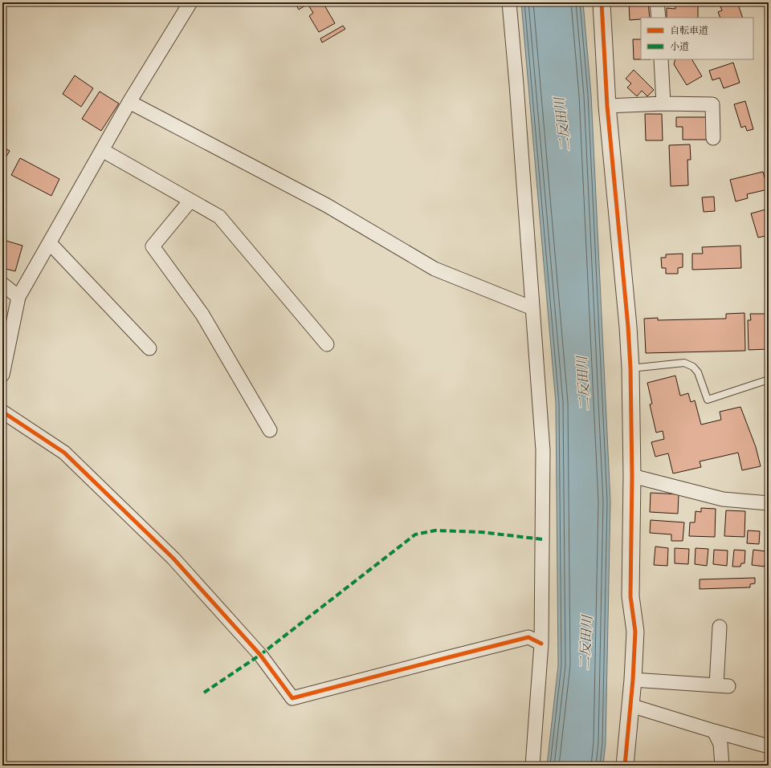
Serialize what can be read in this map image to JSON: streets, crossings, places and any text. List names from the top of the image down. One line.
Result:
{"water":["二反田川"],"legend":["自転車道","小道"]}
